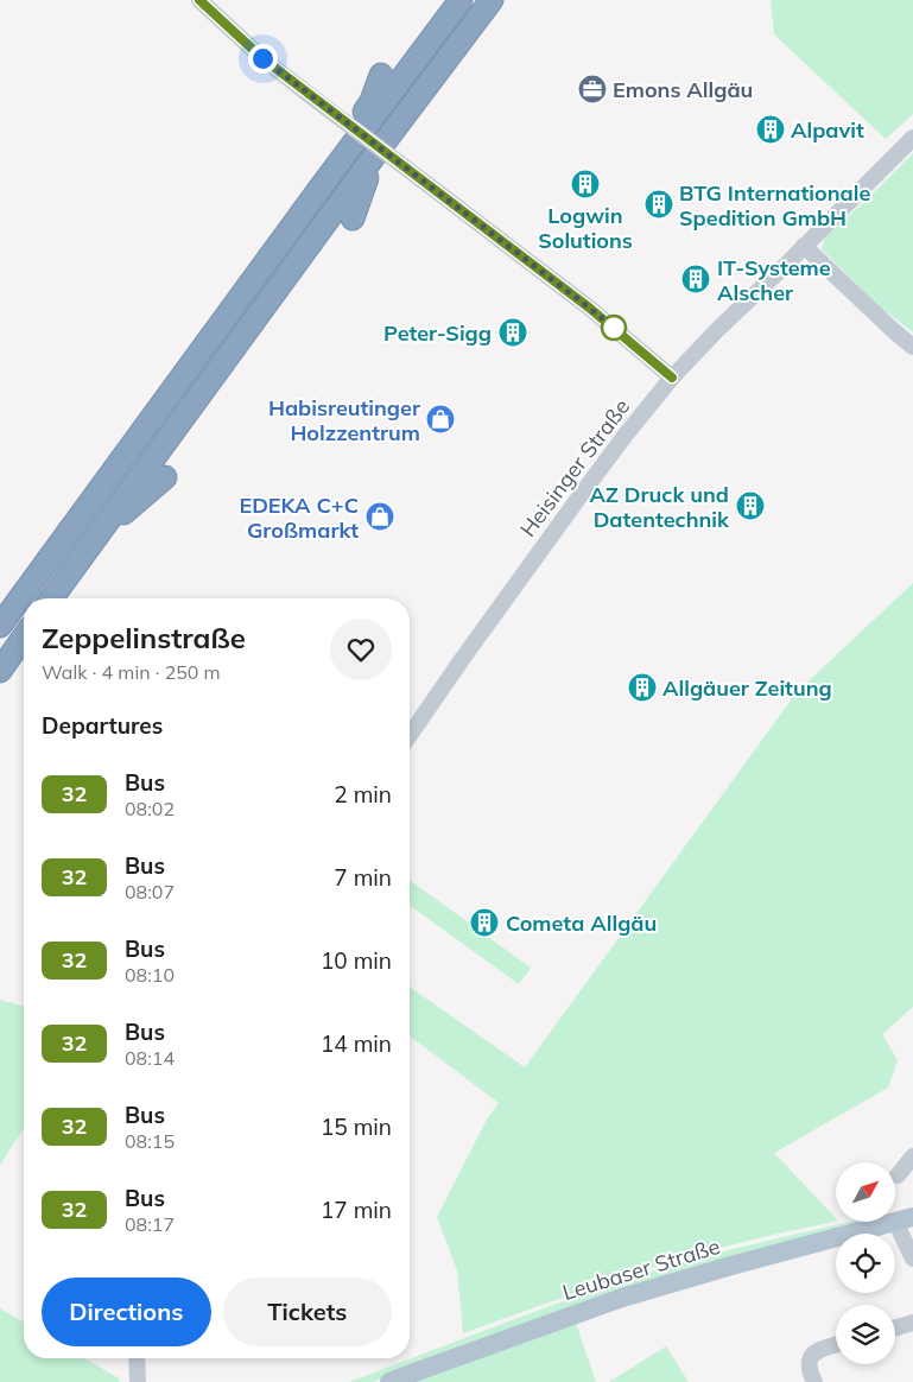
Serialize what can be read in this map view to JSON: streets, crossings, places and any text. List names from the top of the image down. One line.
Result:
{"streets":{"main road":["Leubaser Straße"],"street":["Heisinger Straße"]},"places":{"office":["Emons Allgäu"],"building":["Alpavit","Logwin Solutions","BTG Internationale Spedition GmbH","IT-Systeme Alscher","Peter-Sigg","AZ Druck und Datentechnik","Allgäuer Zeitung","Cometa Allgäu"],"shop":["Habisreutinger Holzzentrum","EDEKA C+C Großmarkt"]},"lines":["bus line 32"],"north":"top right","page":{"heading":[["Zeppelinstraße","Walk · 4 min · 250 m"],"Departures"],"list":[{"mark":"32","name":"Bus","note":"08:02","value":"2 min"},{"mark":"32","name":"Bus","note":"08:07","value":"7 min"},{"mark":"32","name":"Bus","note":"08:10","value":"10 min"},{"mark":"32","name":"Bus","note":"08:14","value":"14 min"},{"mark":"32","name":"Bus","note":"08:15","value":"15 min"},{"mark":"32","name":"Bus","note":"08:17","value":"17 min"}],"buttons":["Directions","Tickets"]}}
